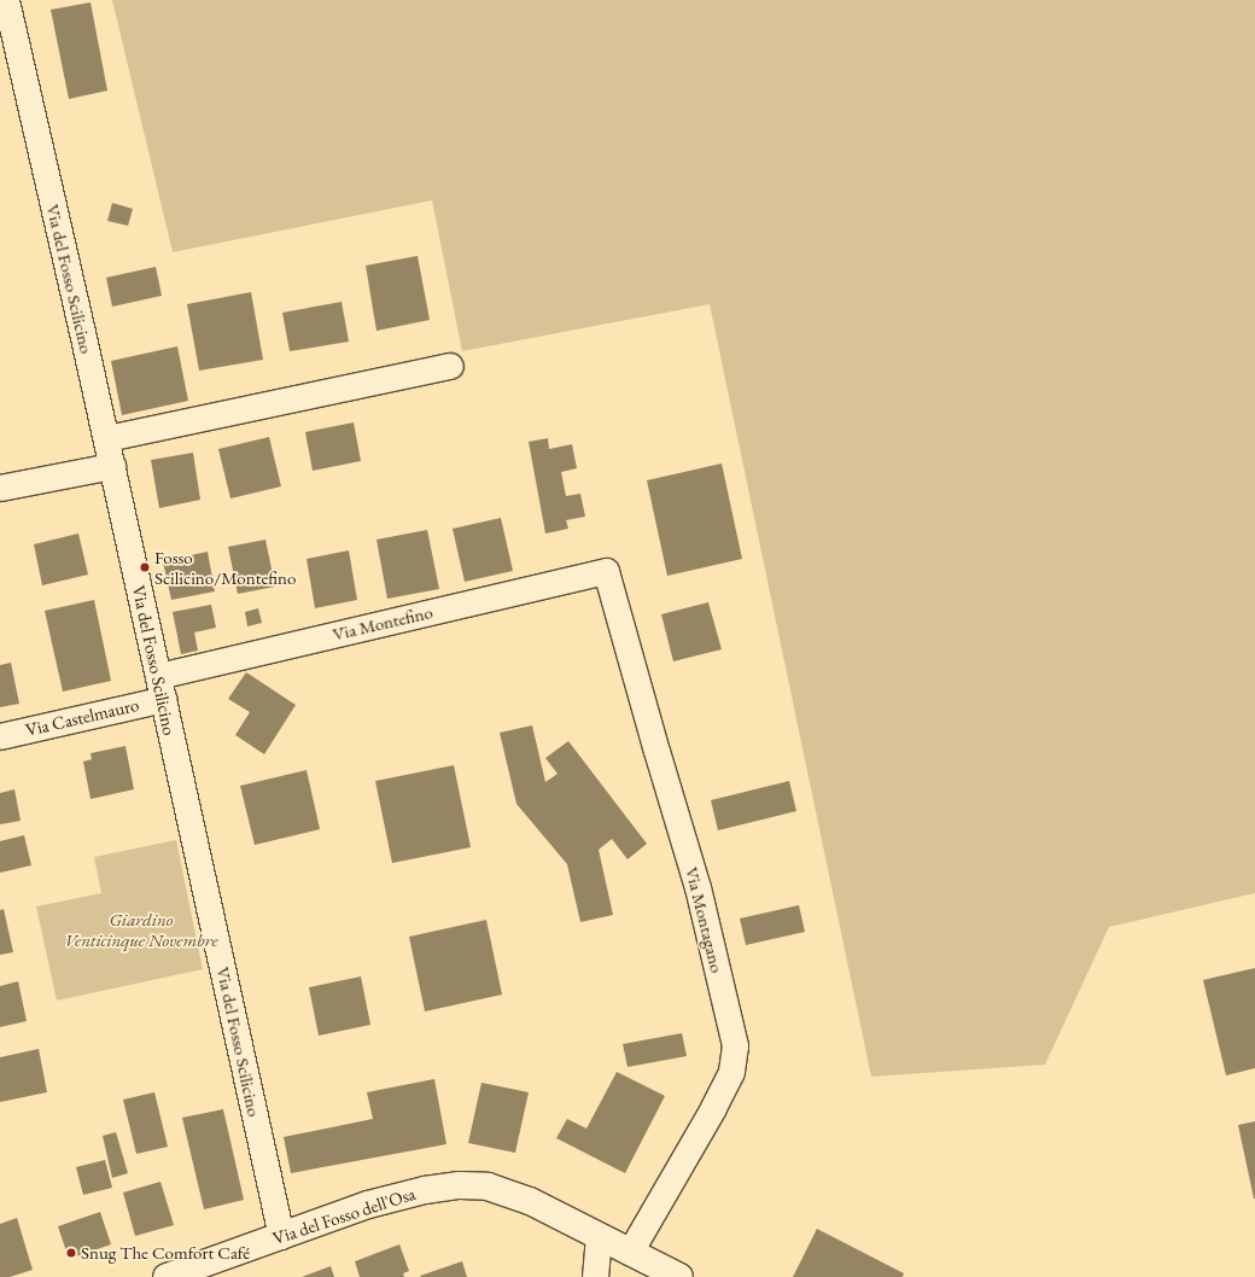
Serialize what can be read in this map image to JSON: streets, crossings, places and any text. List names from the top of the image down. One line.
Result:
{"streets":{"street":["Via del Fosso Scilicino","Via Montefino","Via Castelmauro","Via Montagano","Via del Fosso dell'Osa"]},"crossings":[["Via del Fosso Scilicino","Via Montefino"],["Via del Fosso Scilicino","Via Castelmauro"],["Via del Fosso Scilicino","Via del Fosso dell'Osa"],["Via Montefino","Via Castelmauro"],["Via Montefino","Via Montagano"],["Via Montagano","Via del Fosso dell'Osa"]],"parks":["Giardino Venticinque Novembre"],"places":["Fosso Scilicino/Montefino","Snug The Comfort Café"]}
